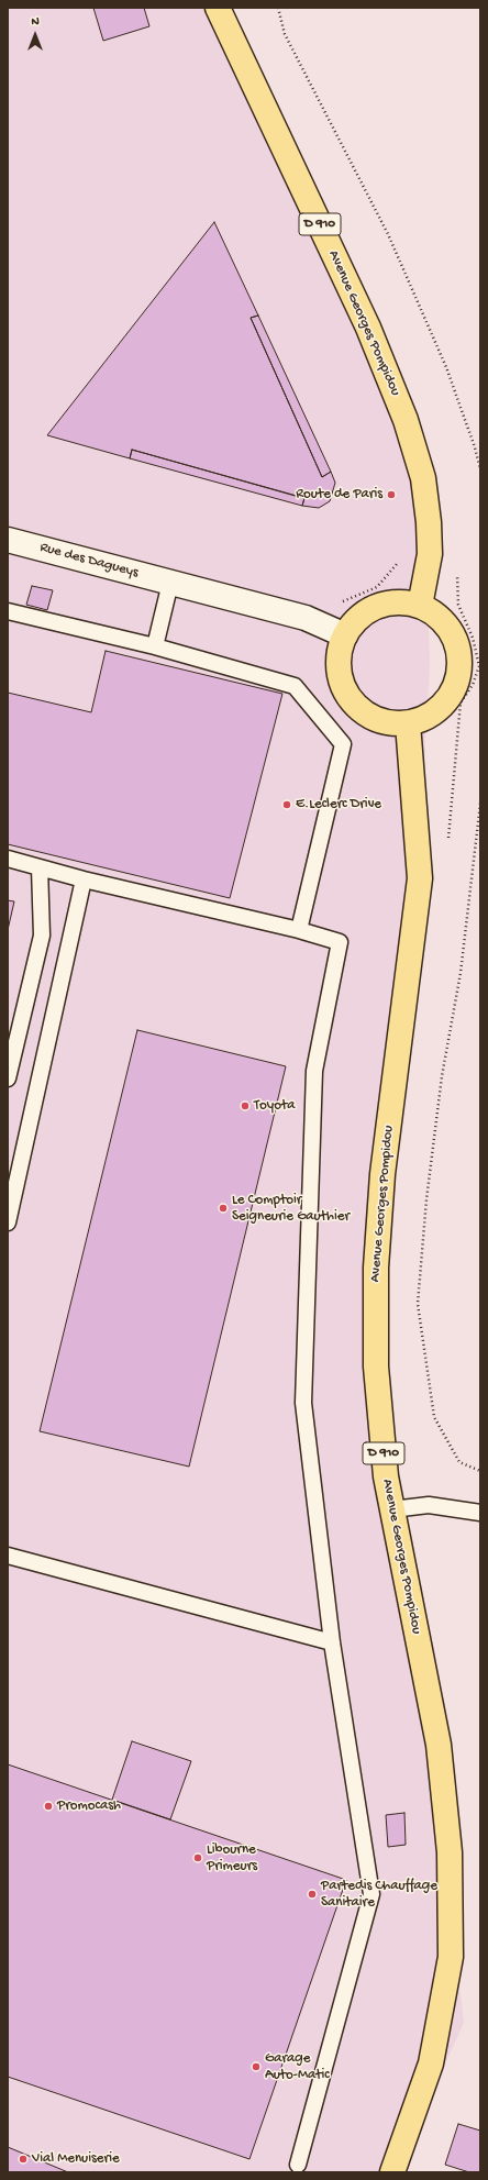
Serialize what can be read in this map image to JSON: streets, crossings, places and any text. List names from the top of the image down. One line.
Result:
{"streets":{"main road":["D 910","Avenue Georges Pompidou"],"street":["Rue des Dagueys"]},"crossings":[["Avenue Georges Pompidou","Rue des Dagueys"]],"places":["Route de Paris","E.Leclerc Drive","Toyota","Le Comptoir Seigneurie Gauthier","Promocash","Libourne Primeurs","Partedis Chauffage Sanitaire","Garage Auto-Matic","Vial Menuiserie"],"north":"top"}
